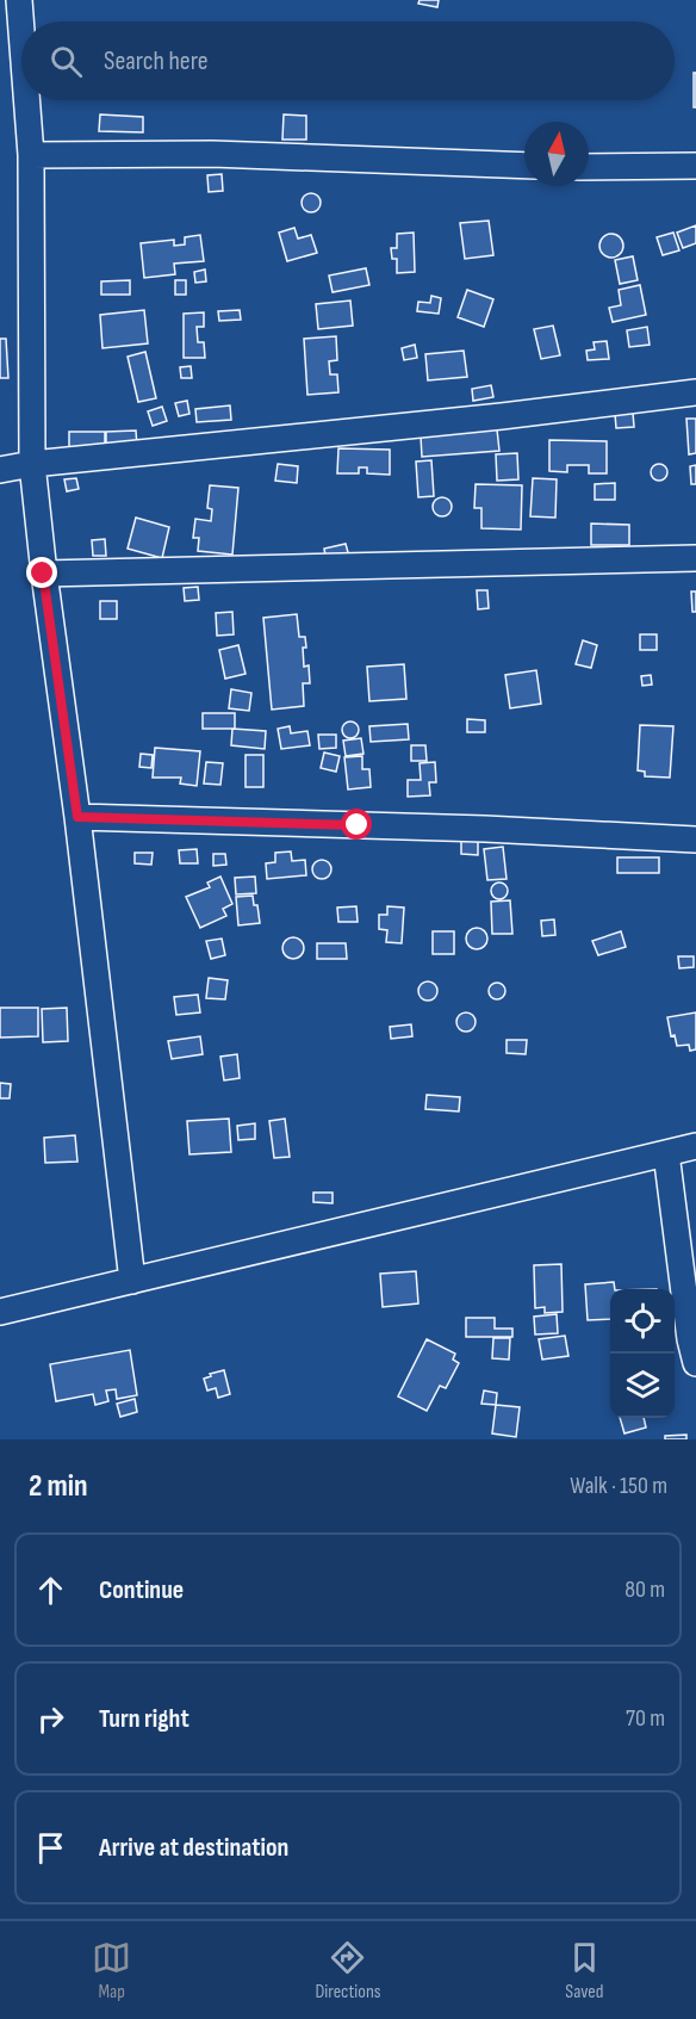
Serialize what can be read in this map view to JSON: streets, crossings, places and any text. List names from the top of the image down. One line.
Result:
{"north":"top","page":{"search":"Search here","heading":["2 min","Walk · 150 m"],"list":[["Continue","80 m"],["Turn right","70 m"],"Arrive at destination"],"nav":["Map","Directions","Saved"]}}
